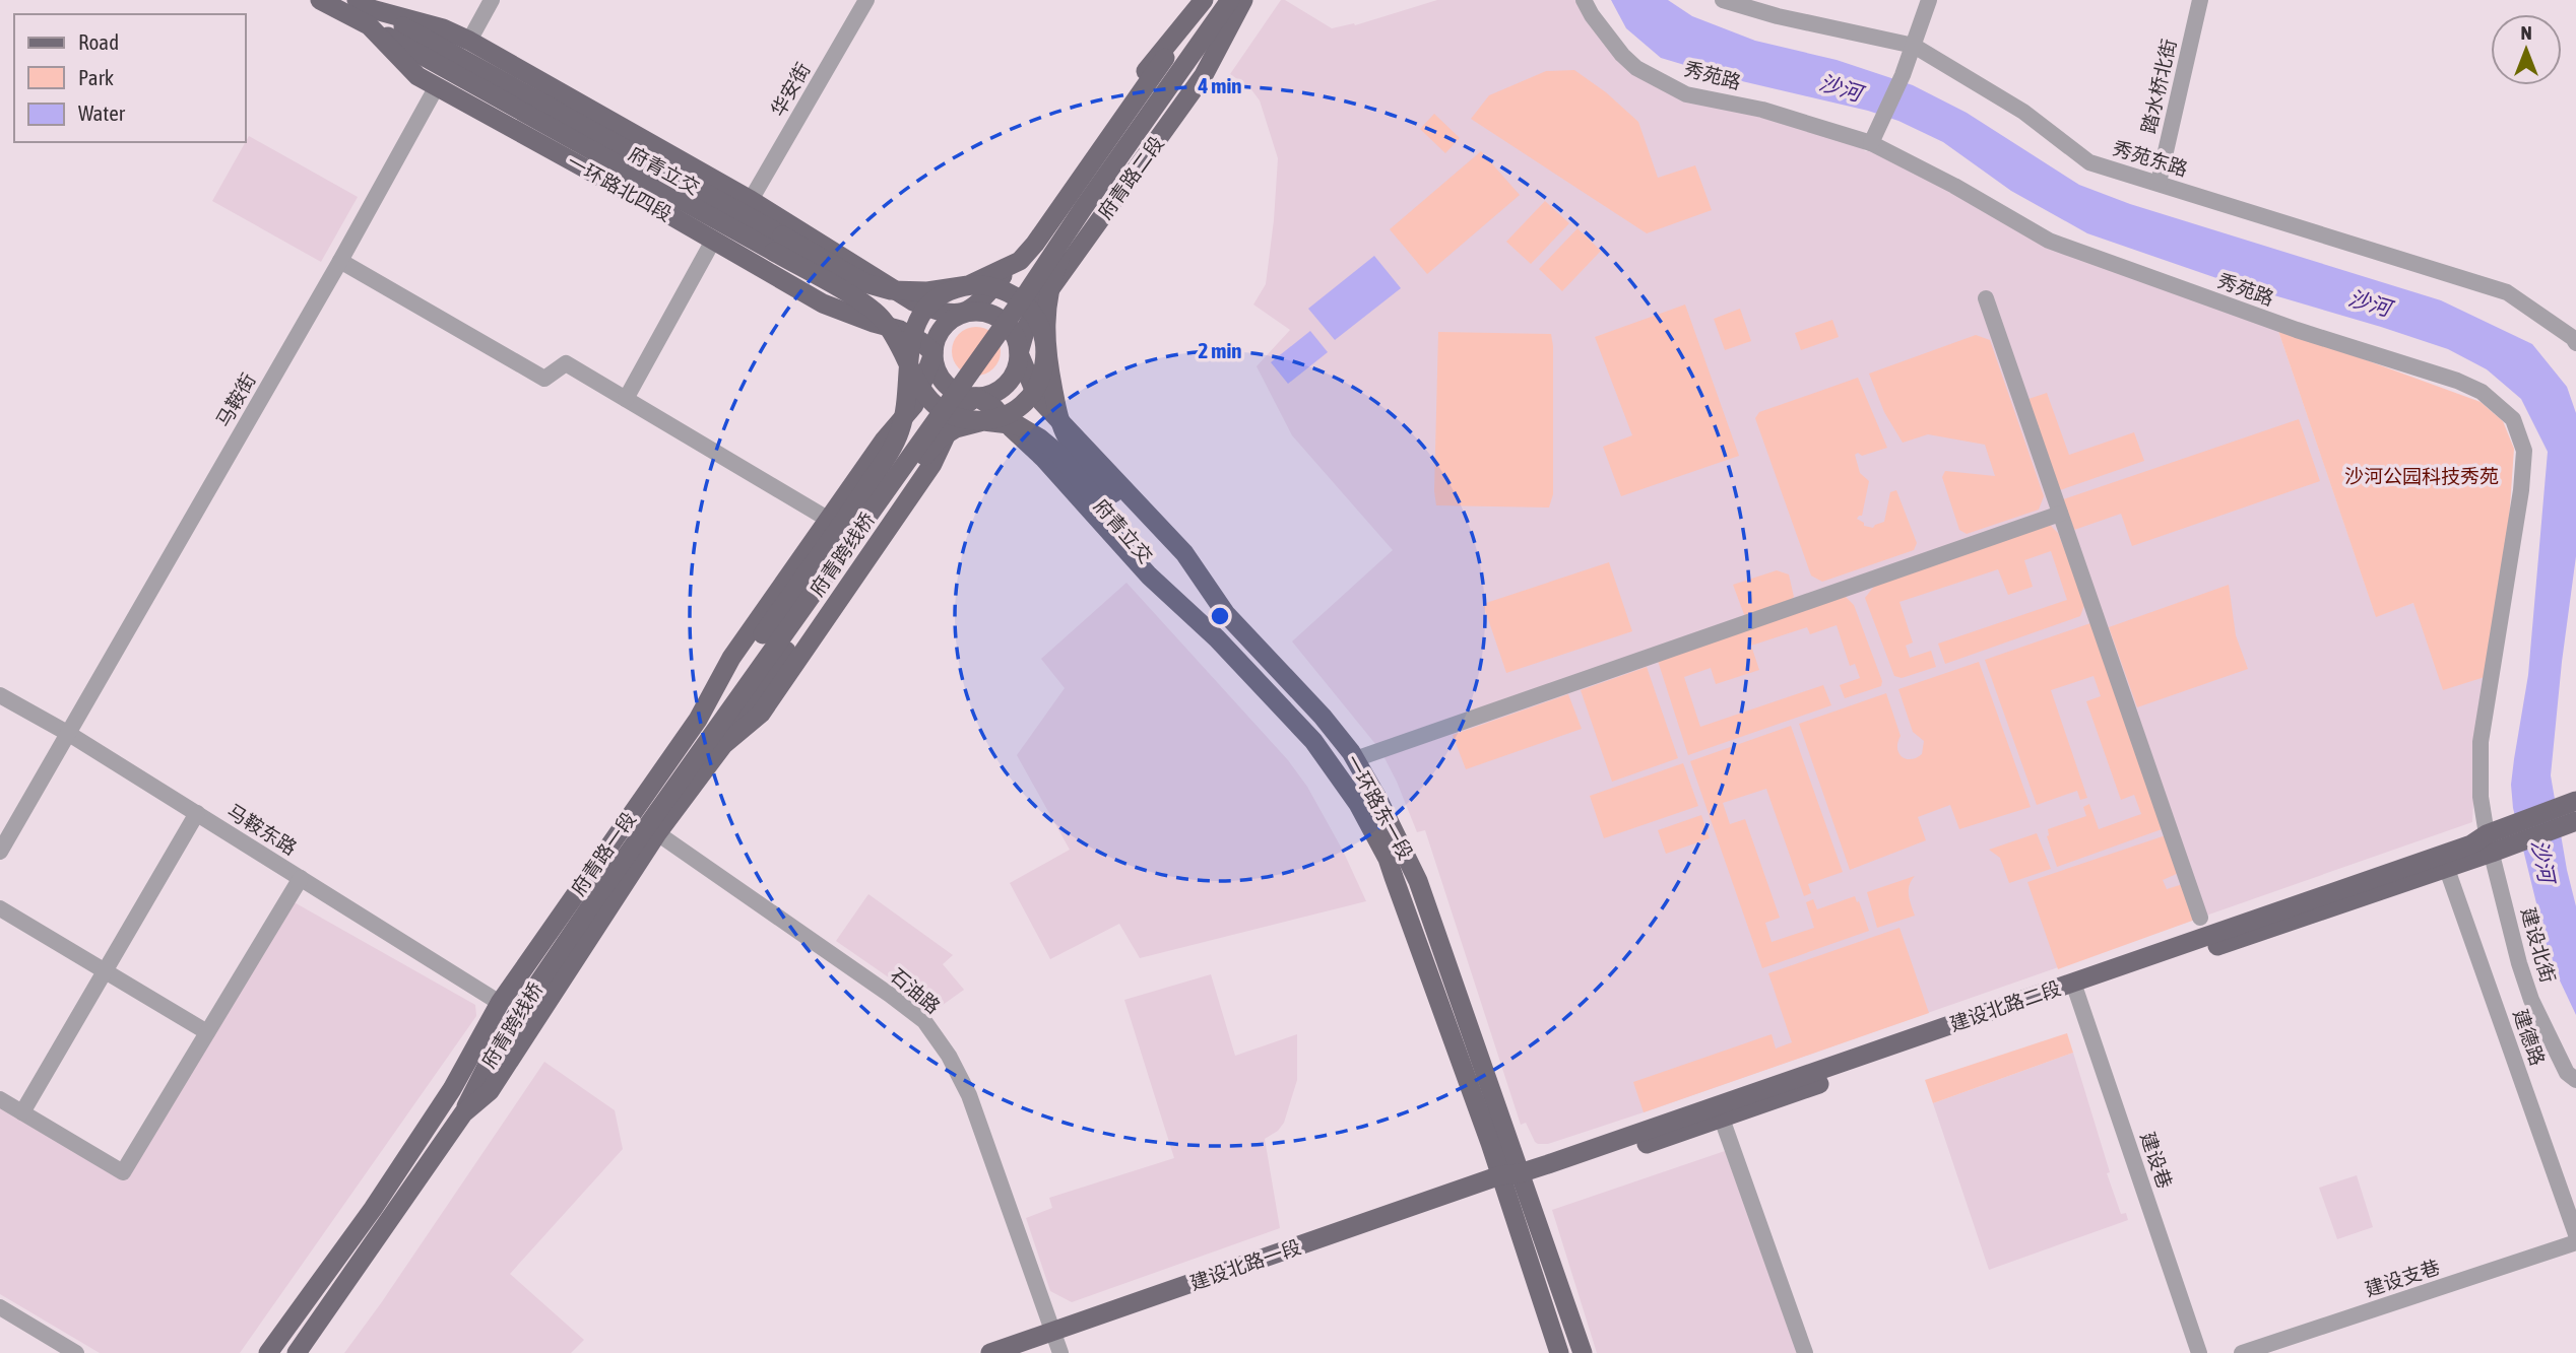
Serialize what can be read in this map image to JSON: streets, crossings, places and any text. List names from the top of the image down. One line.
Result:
{"streets":{"main road":["府青立交","府青路二段","一环路北四段","府青跨线桥","一环路东一段","府青路一段","建设北路二段","建设北路一段"],"street":["秀苑路","踏水桥北街","华安街","秀苑东路","马鞍街","马鞍东路","建设北街","石油路","建德路","建设巷","建设支巷"]},"crossings":[["秀苑路","建设北街"],["秀苑路","建设北路二段"],["踏水桥北街","秀苑东路"],["华安街","一环路北四段"],["府青立交","一环路北四段"],["府青立交","一环路东一段"],["府青立交","府青路一段"],["府青路二段","一环路北四段"],["府青路二段","一环路东一段"],["府青路二段","府青路一段"],["一环路北四段","马鞍街"],["一环路北四段","一环路东一段"],["一环路北四段","府青路一段"],["马鞍街","马鞍东路"],["府青跨线桥","府青路一段"],["一环路东一段","府青路一段"],["一环路东一段","建设北路二段"],["一环路东一段","建设北路一段"],["马鞍东路","府青路一段"],["府青路一段","石油路"],["建设北街","建设北路二段"],["石油路","建设北路一段"],["建设北路二段","建德路"],["建设北路二段","建设巷"],["建设北路二段","建设北路一段"]],"water":["沙河"],"parks":["沙河公园科技秀苑"],"legend":["Road","Park","Water"],"north":"top","rings":["4 min","2 min"]}
